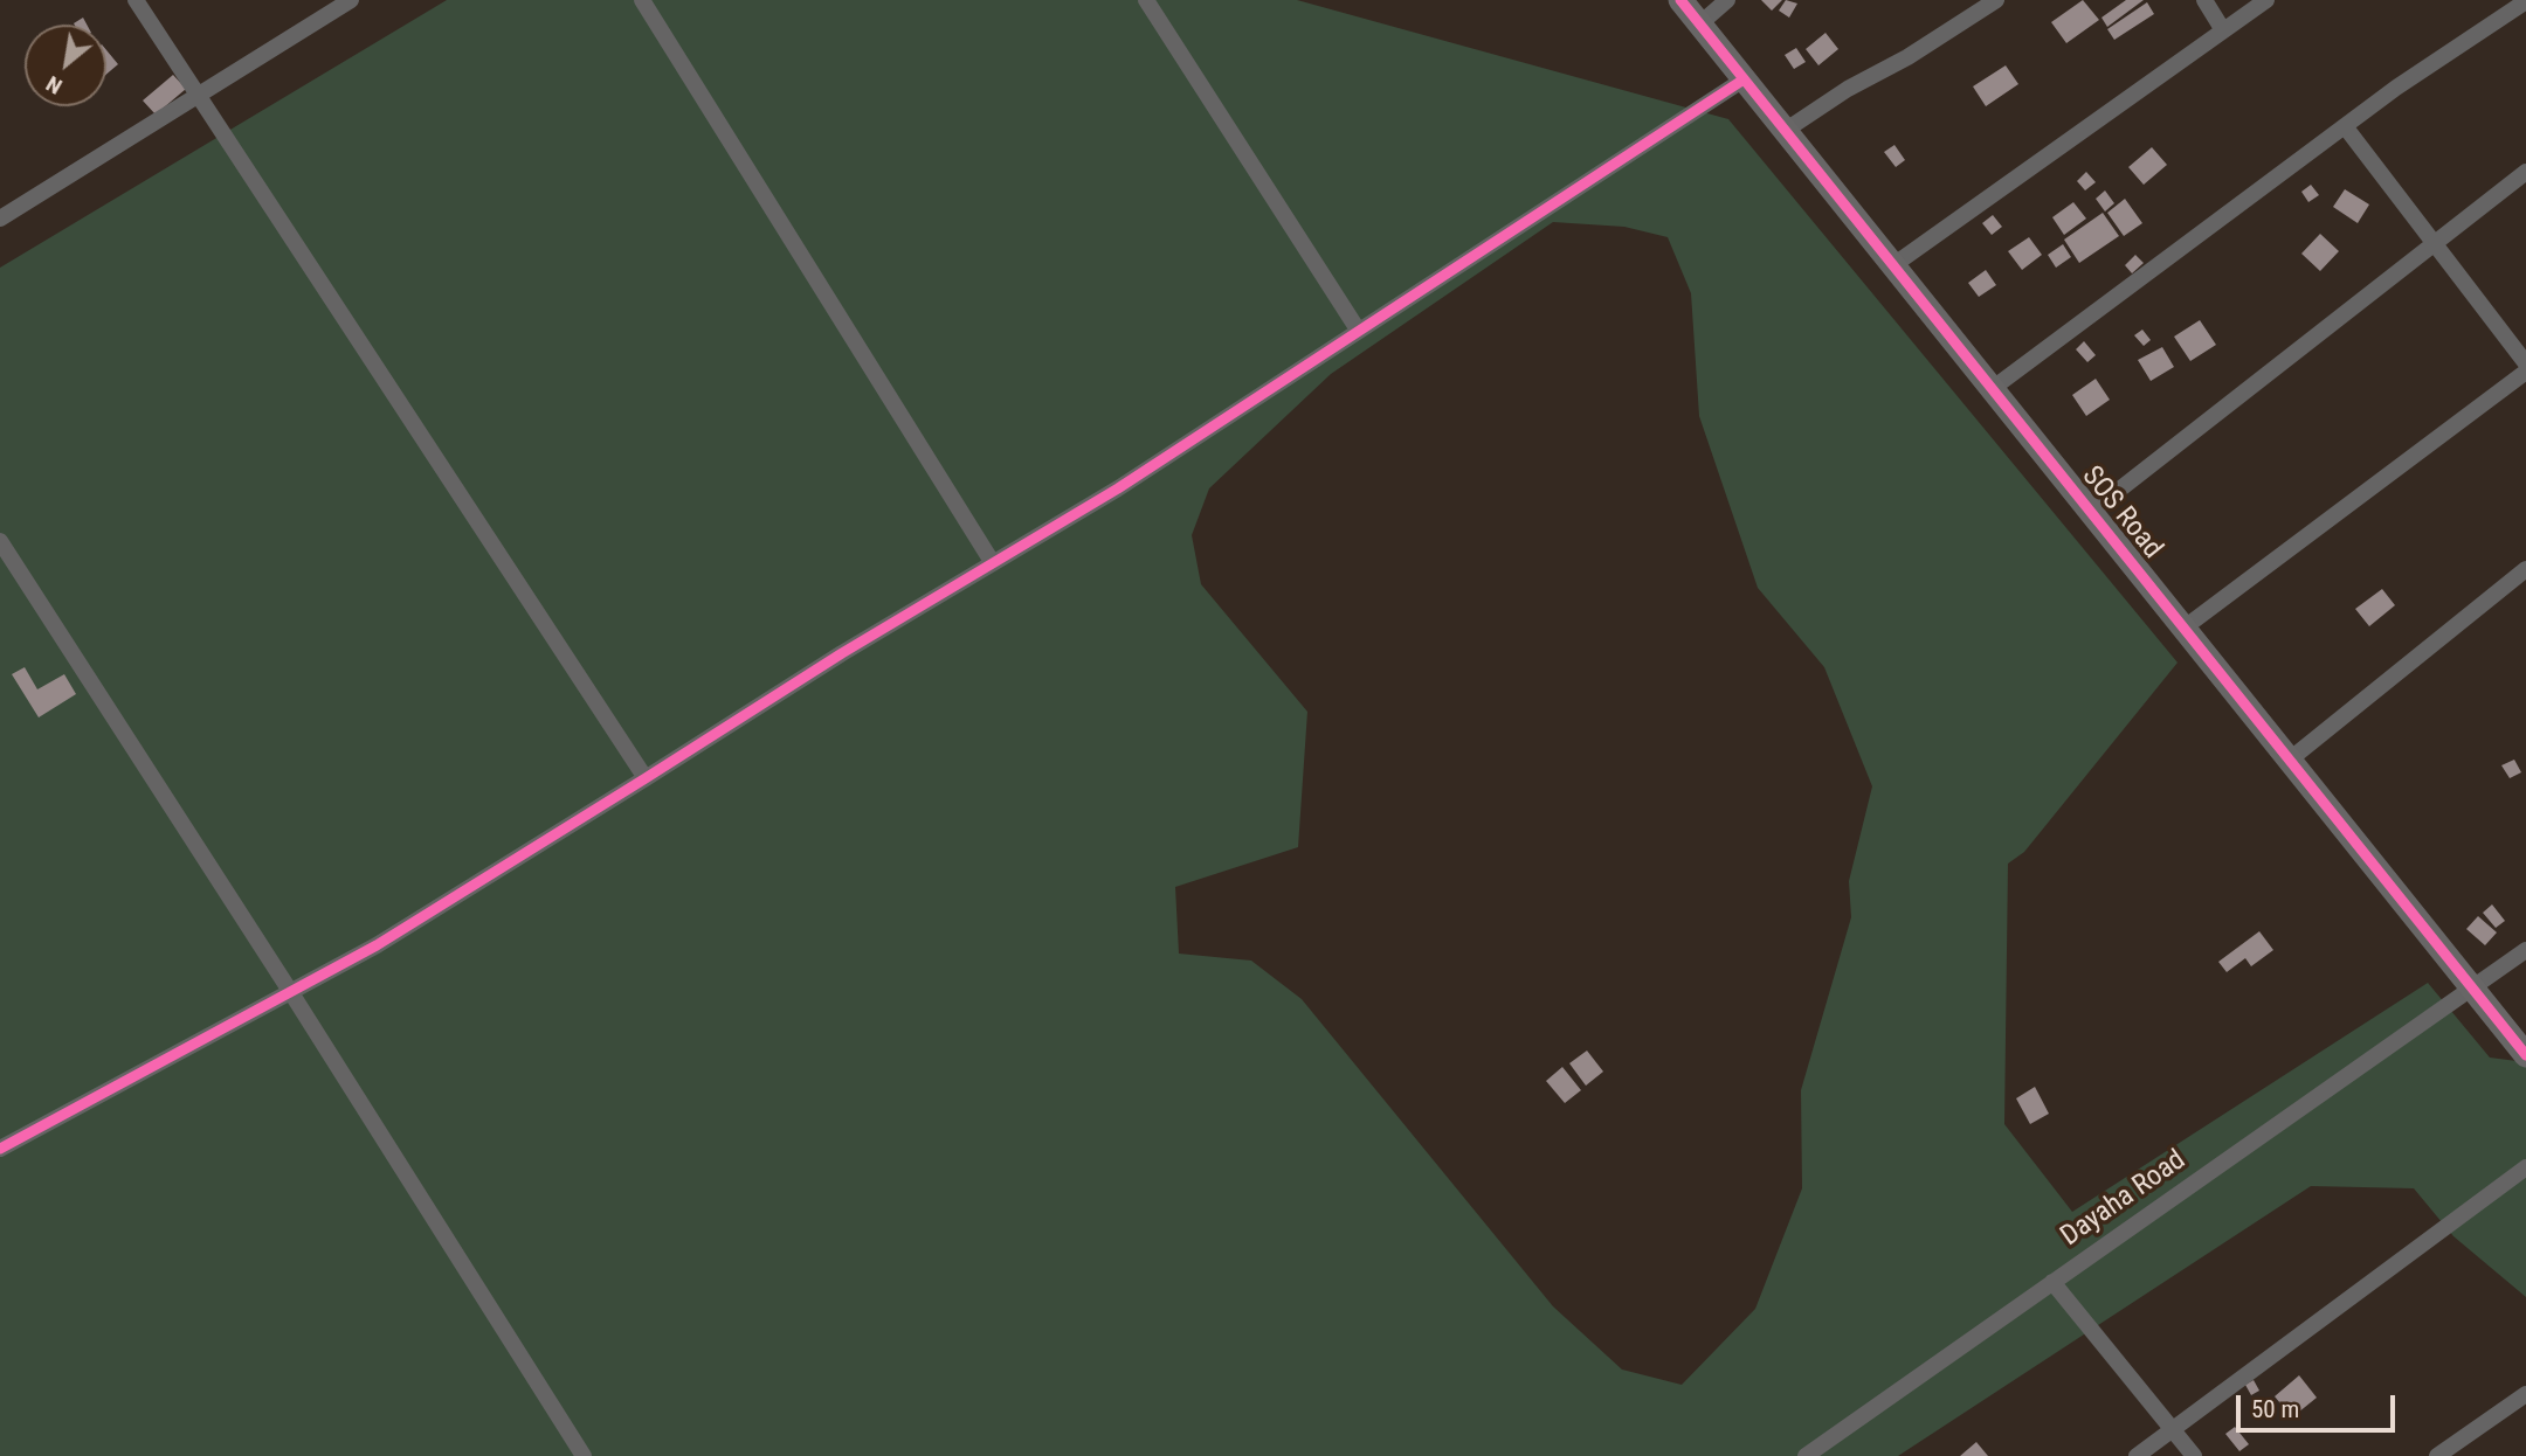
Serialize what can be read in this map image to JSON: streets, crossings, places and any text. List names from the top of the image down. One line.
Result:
{"streets":{"street":["SOS Road","Dayaha Road"]},"crossings":[["SOS Road","Dayaha Road"]],"scale_bar":"50 m","north":"bottom left"}
